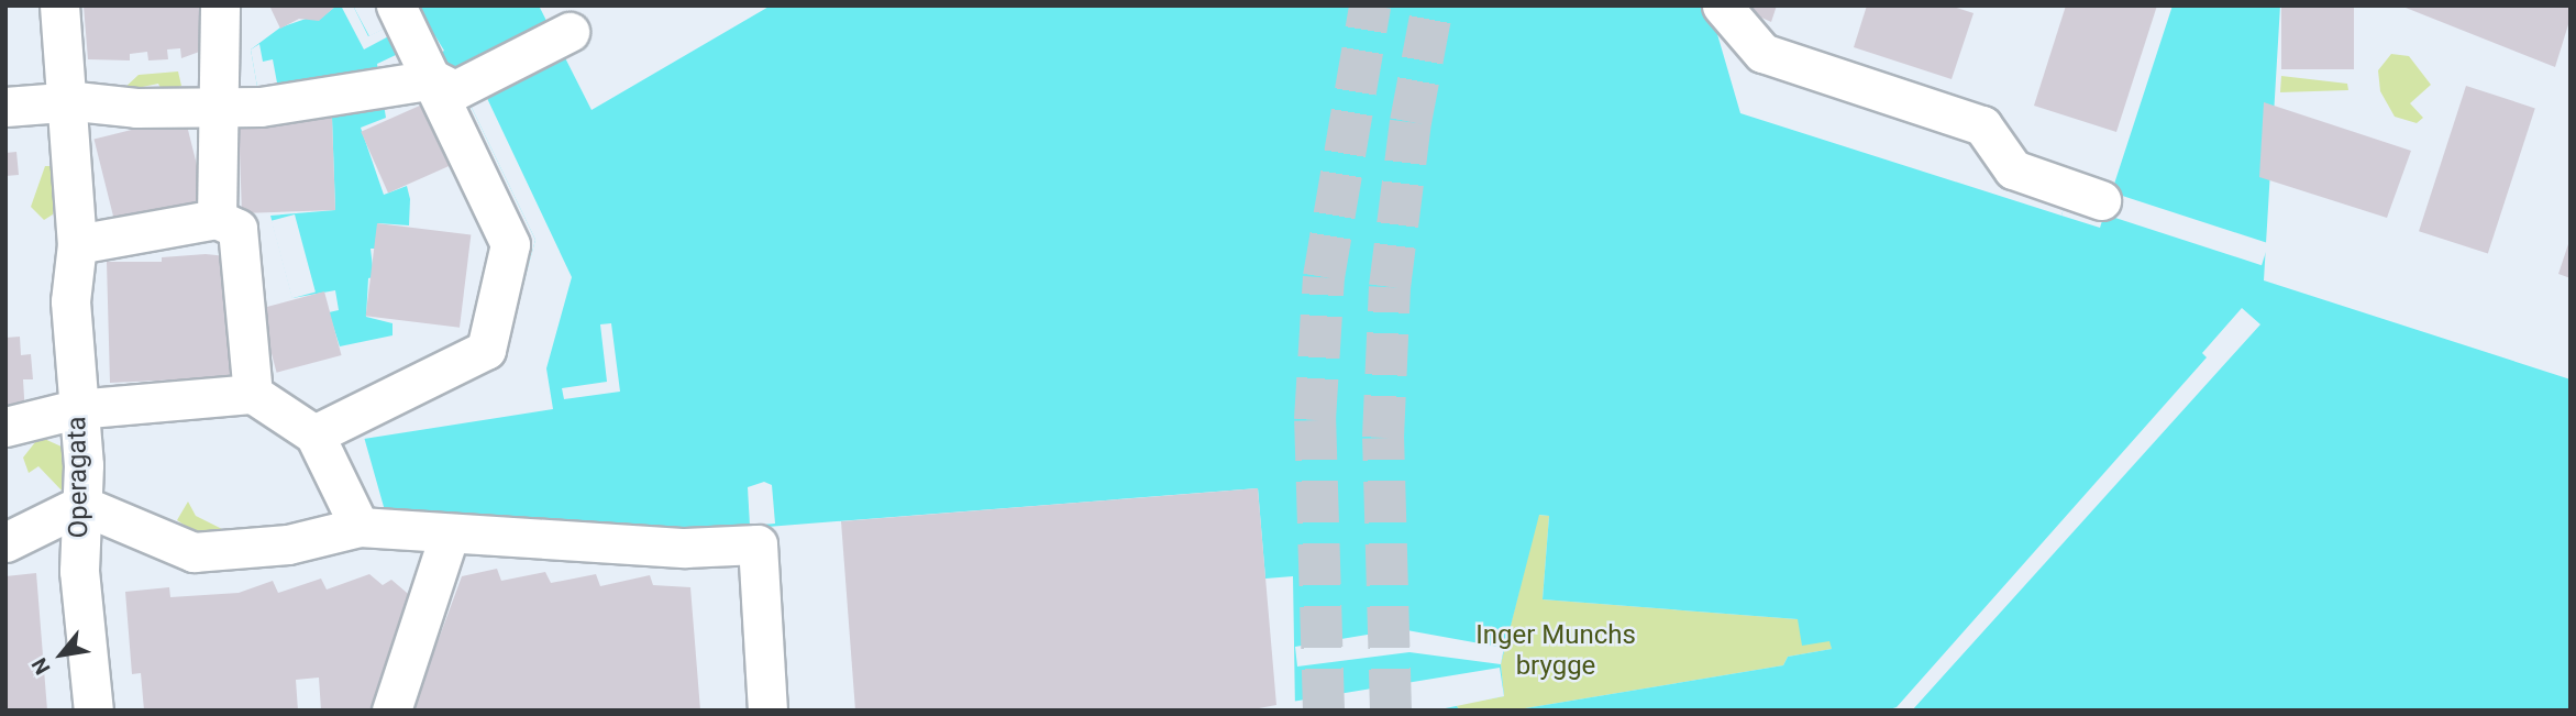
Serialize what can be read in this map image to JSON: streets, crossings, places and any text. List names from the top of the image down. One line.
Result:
{"streets":{"street":["Operagata"]},"parks":["Inger Munchs brygge"],"north":"bottom left"}
